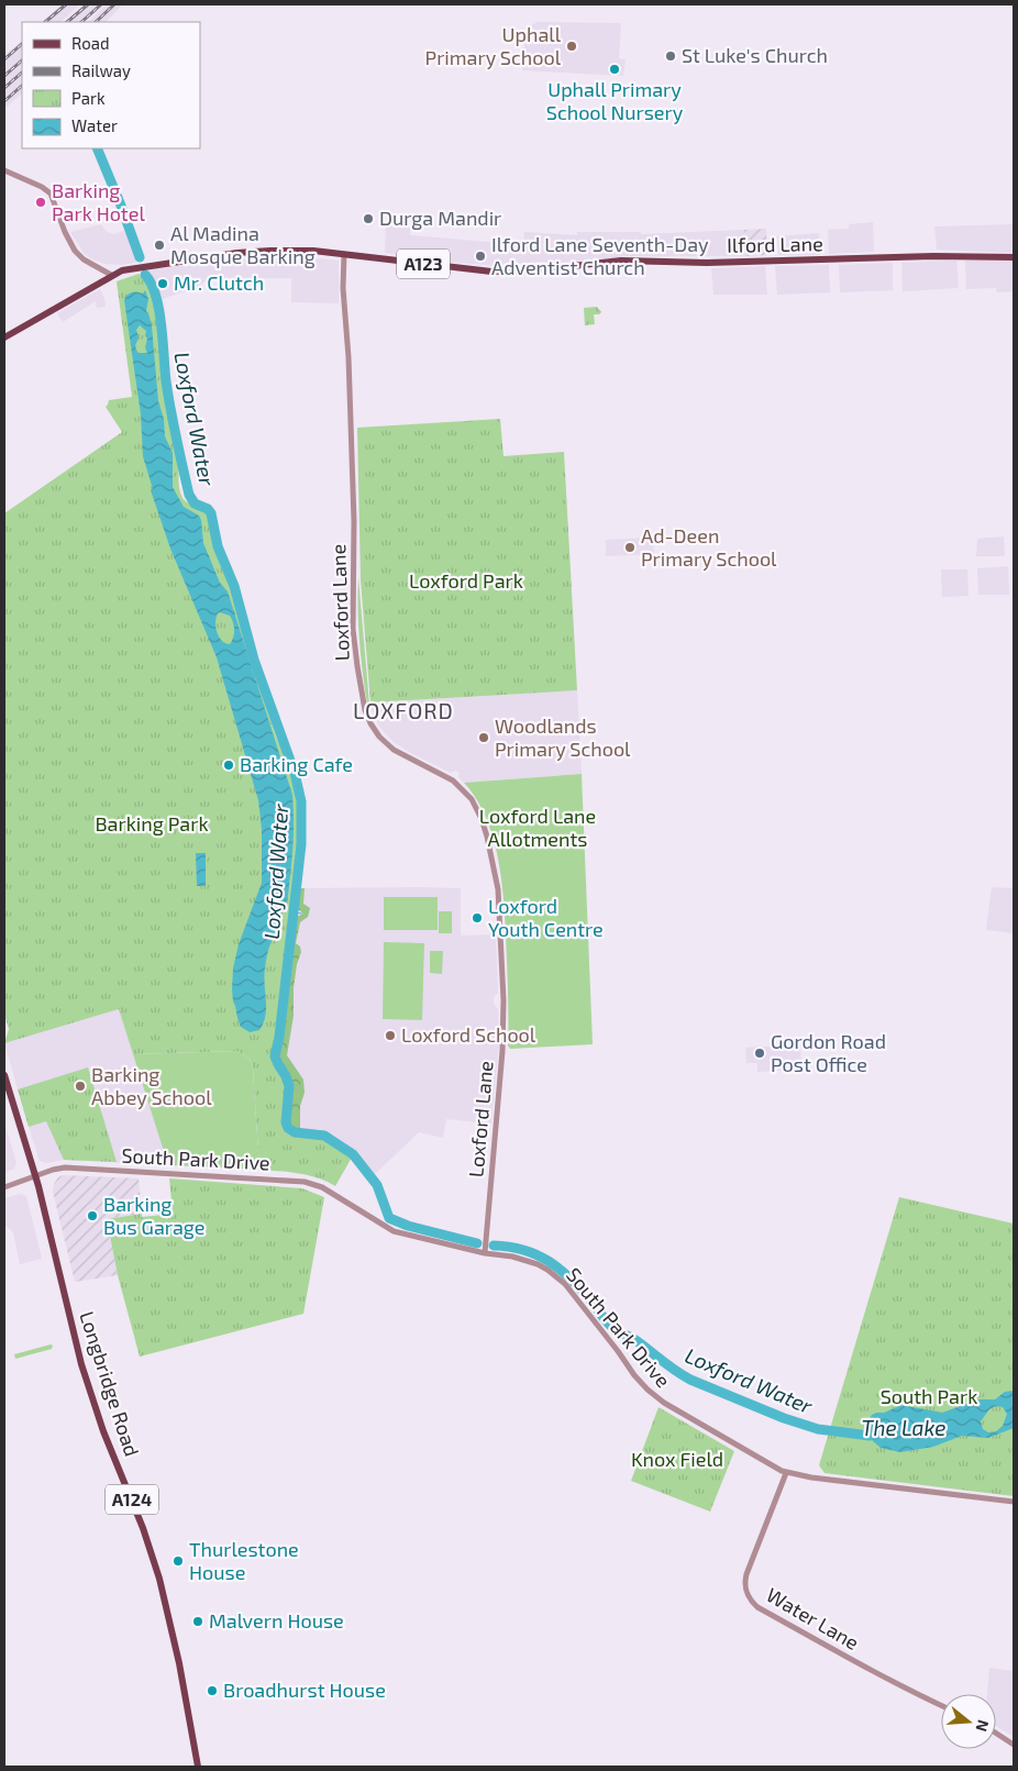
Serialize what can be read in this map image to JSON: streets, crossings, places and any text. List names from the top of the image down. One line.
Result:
{"streets":{"main road":["Ilford Lane","A123","Longbridge Road","A124"],"street":["Loxford Lane","South Park Drive","Water Lane"]},"crossings":[["Ilford Lane","A123"],["Ilford Lane","Loxford Lane"],["Loxford Lane","South Park Drive"],["South Park Drive","Longbridge Road"],["South Park Drive","Water Lane"]],"districts":["LOXFORD"],"water":["Loxford Water","The Lake"],"parks":["Loxford Park","Loxford Lane Allotments","Barking Park","South Park","Knox Field"],"places":["Uphall Primary School","St Luke's Church","Uphall Primary School Nursery","Barking Park Hotel","Durga Mandir","Al Madina Mosque Barking","Ilford Lane Seventh-Day Adventist Church","Mr. Clutch","Ad-Deen Primary School","Woodlands Primary School","Barking Cafe","Loxford Youth Centre","Loxford School","Gordon Road Post Office","Barking Abbey School","Barking Bus Garage","Thurlestone House","Malvern House","Broadhurst House"],"legend":["Road","Railway","Park","Water"],"north":"right"}
